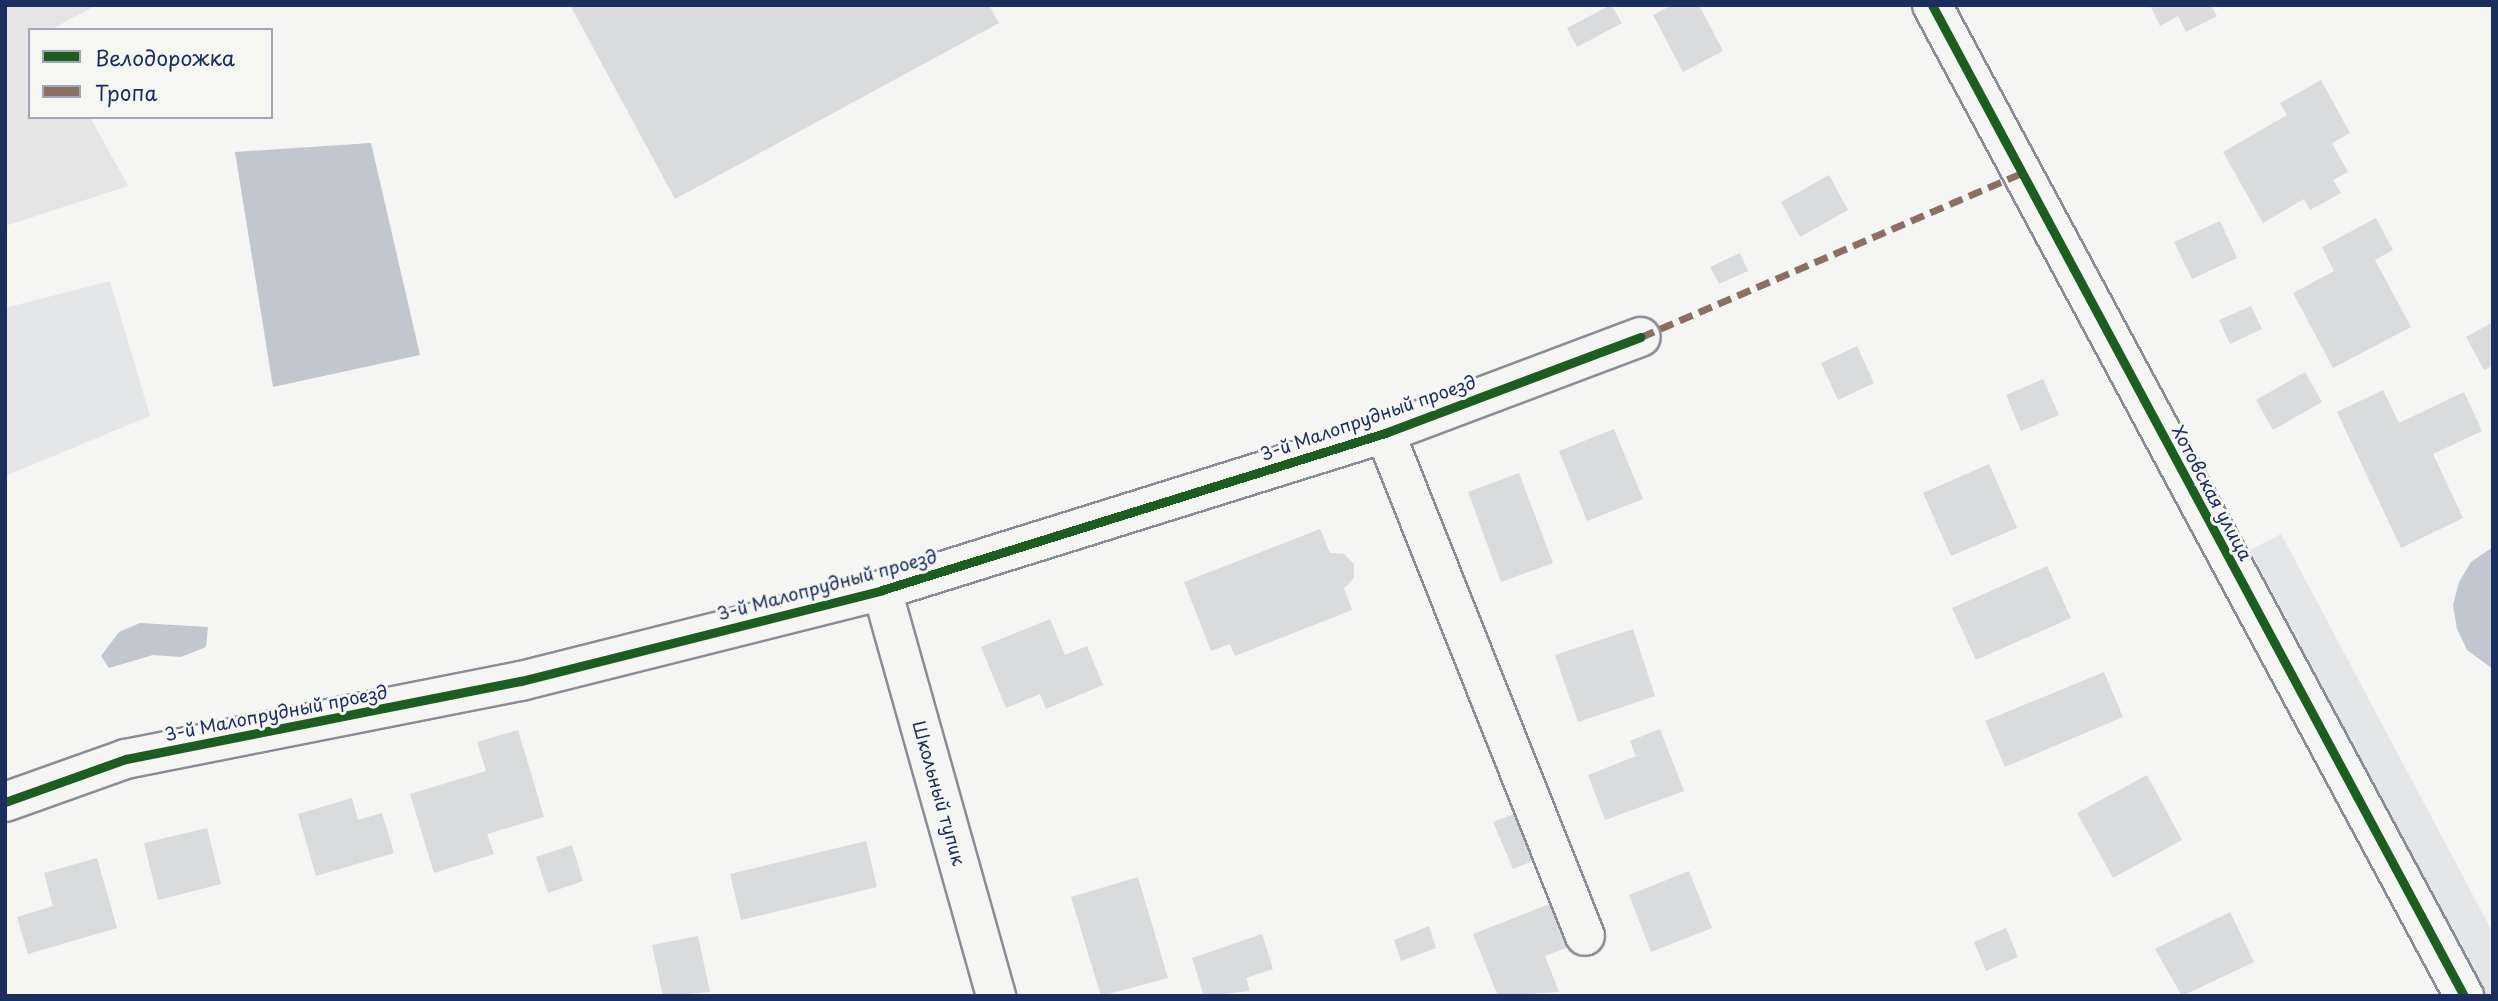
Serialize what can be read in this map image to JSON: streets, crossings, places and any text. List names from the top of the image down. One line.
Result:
{"streets":{"street":["3-й Малопрудный проезд","Хотовская улица","Школьный тупик"]},"crossings":[["3-й Малопрудный проезд","Школьный тупик"]],"legend":["Велодорожка","Тропа"]}
